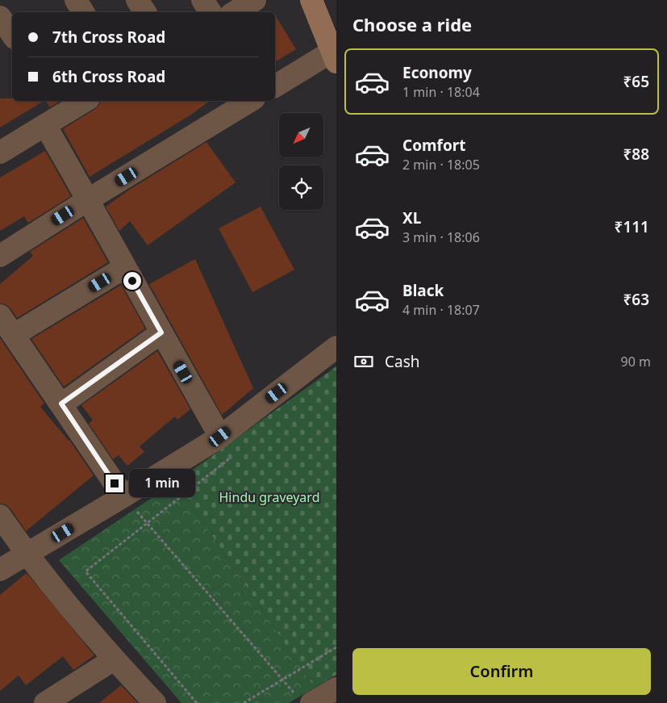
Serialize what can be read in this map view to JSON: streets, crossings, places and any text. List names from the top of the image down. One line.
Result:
{"parks":["Hindu graveyard"],"north":"bottom left","page":{"heading":"Choose a ride","banner":["7th Cross Road","6th Cross Road"],"list":[{"name":"Economy","note":"1 min · 18:04","value":"₹65"},{"name":"Comfort","note":"2 min · 18:05","value":"₹88"},{"name":"XL","note":"3 min · 18:06","value":"₹111"},{"name":"Black","note":"4 min · 18:07","value":"₹63"}],"pay":["Cash","90 m"],"bubble":"1 min","buttons":"Confirm"}}
